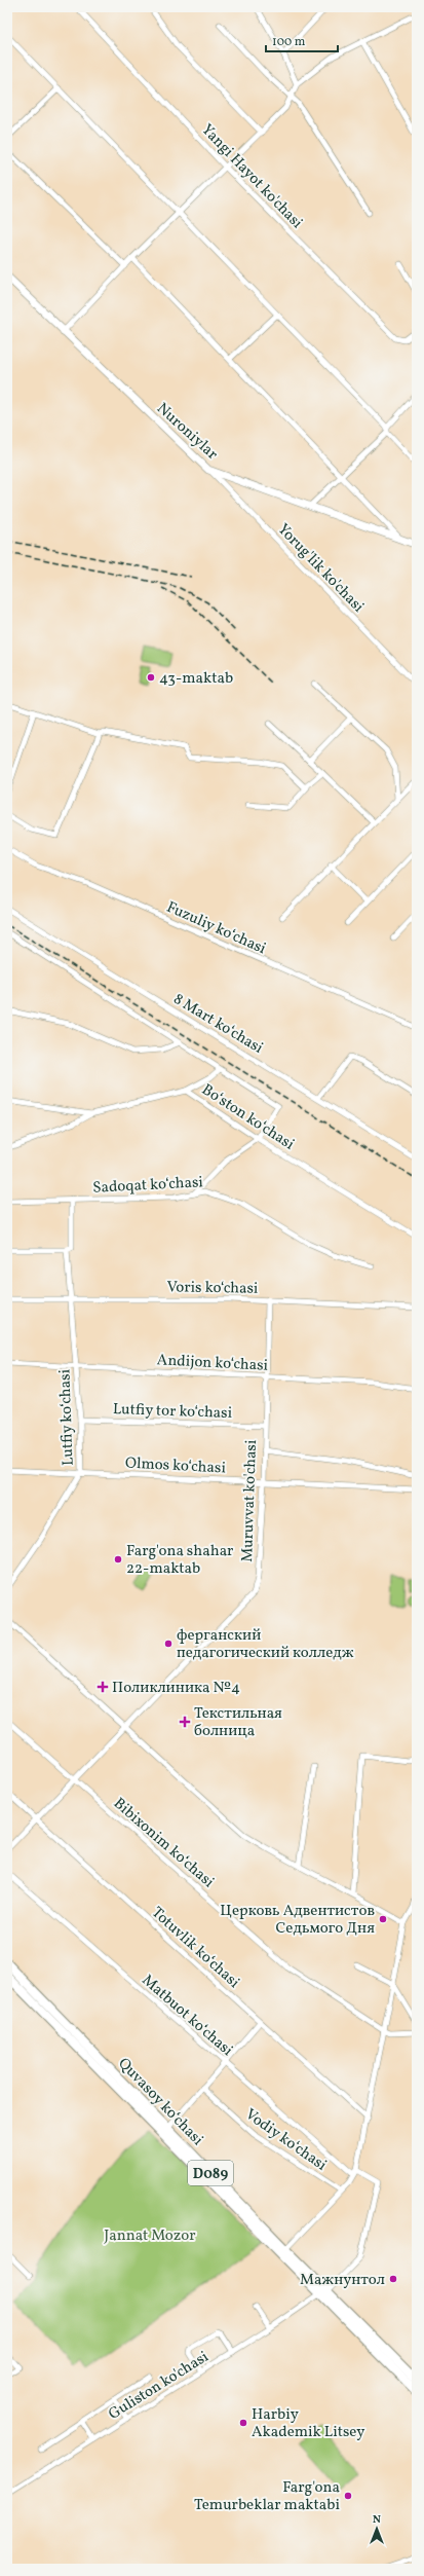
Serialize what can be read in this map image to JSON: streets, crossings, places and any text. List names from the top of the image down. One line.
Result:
{"streets":{"main road":["Nuroniylar","Quvasoy koʻchasi","D089"],"street":["Yangi Hayot ko'chasi","Yorug'lik ko'chasi","Fuzuliy koʻchasi","8 Mart koʻchasi","Boʻston koʻchasi","Sadoqat koʻchasi","Voris koʻchasi","Andijon koʻchasi","Lutfiy tor koʻchasi","Lutfiy koʻchasi","Olmos koʻchasi","Muruvvat ko'chasi","Bibixonim koʻchasi","Totuvlik koʻchasi","Matbuot koʻchasi","Vodiy koʻchasi","Guliston ko'chasi"]},"crossings":[["Nuroniylar","Yorug'lik ko'chasi"],["Voris koʻchasi","Lutfiy koʻchasi"],["Voris koʻchasi","Muruvvat ko'chasi"],["Andijon koʻchasi","Lutfiy koʻchasi"],["Andijon koʻchasi","Muruvvat ko'chasi"],["Lutfiy tor koʻchasi","Lutfiy koʻchasi"],["Lutfiy tor koʻchasi","Muruvvat ko'chasi"],["Lutfiy koʻchasi","Olmos koʻchasi"],["Olmos koʻchasi","Muruvvat ko'chasi"],["Muruvvat ko'chasi","Bibixonim koʻchasi"],["Muruvvat ko'chasi","Totuvlik koʻchasi"],["Matbuot koʻchasi","Quvasoy koʻchasi"],["Matbuot koʻchasi","Guliston ko'chasi"],["Quvasoy koʻchasi","Guliston ko'chasi"]],"parks":["Jannat Mozor"],"places":{"other":["43-maktab","Farg'ona shahar 22-maktab","ферганский педагогический колледж","Церковь Адвентистов Седьмого Дня","Мажнунтол","Harbiy Akademik Litsey","Farg'ona Temurbeklar maktabi"],"health":["Поликлиника №4","Текстильная болница"]},"scale_bar":"100 m","north":"top"}
